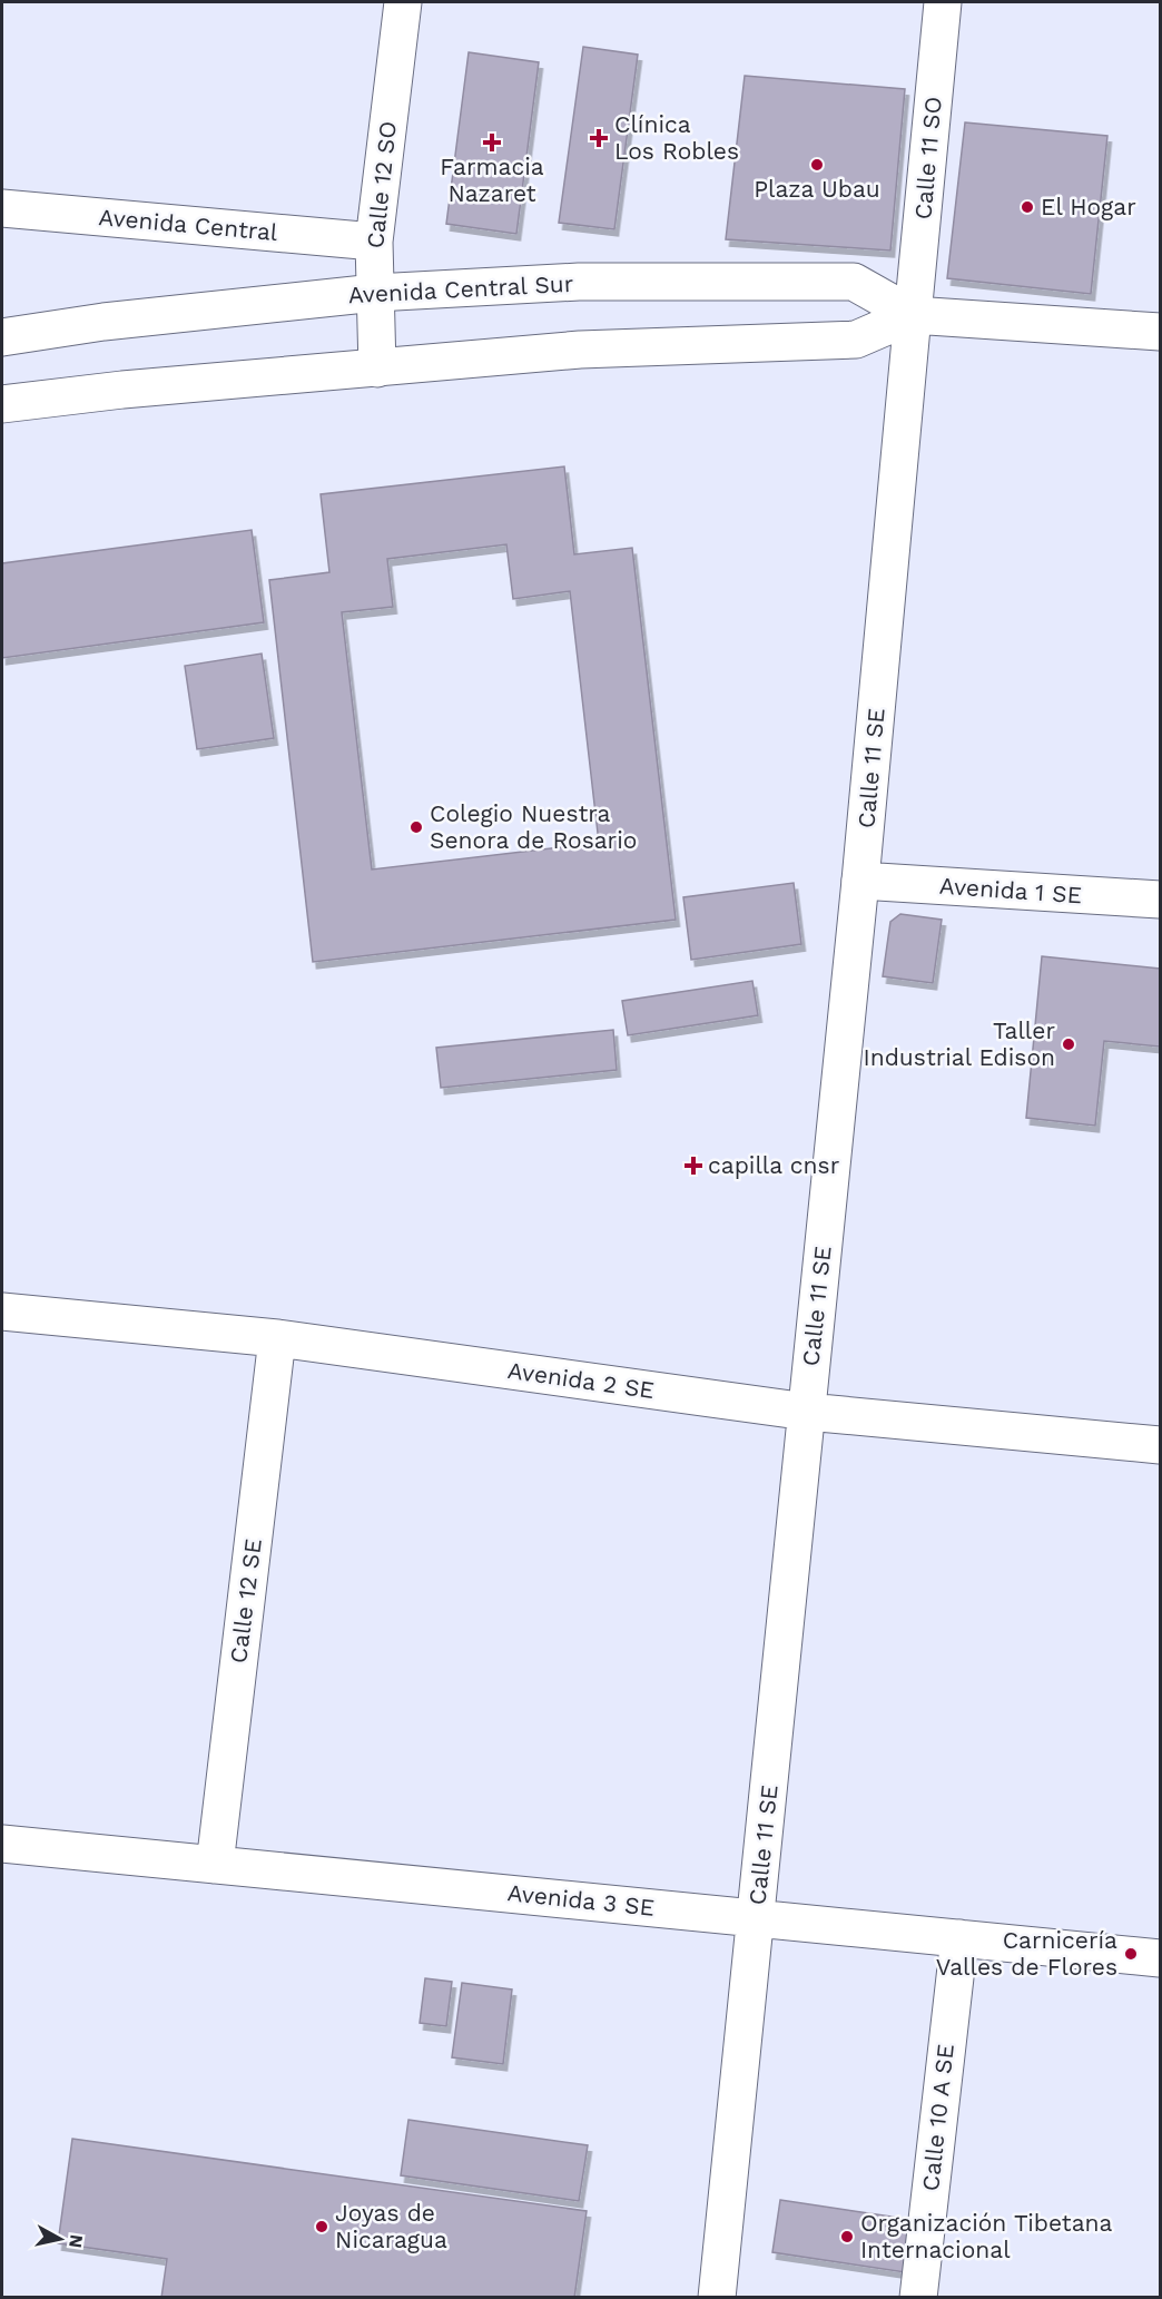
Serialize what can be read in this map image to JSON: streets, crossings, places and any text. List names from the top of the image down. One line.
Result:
{"streets":{"street":["Calle 11 SO","Calle 12 SO","Avenida Central","Avenida Central Sur","Calle 11 SE","Avenida 1 SE","Avenida 2 SE","Calle 12 SE","Avenida 3 SE","Calle 10 A SE"]},"crossings":[["Calle 11 SO","Avenida Central Sur"],["Calle 11 SO","Calle 11 SE"],["Calle 12 SO","Avenida Central"],["Calle 12 SO","Avenida Central Sur"],["Avenida Central Sur","Calle 11 SE"],["Calle 11 SE","Avenida 1 SE"],["Calle 11 SE","Avenida 2 SE"],["Calle 11 SE","Avenida 3 SE"],["Avenida 2 SE","Calle 12 SE"],["Calle 12 SE","Avenida 3 SE"],["Avenida 3 SE","Calle 10 A SE"]],"places":{"health":["Clínica Los Robles","Farmacia Nazaret","capilla cnsr"],"other":["Plaza Ubau","El Hogar","Colegio Nuestra Senora de Rosario","Taller Industrial Edison","Carnicería Valles de Flores","Joyas de Nicaragua","Organización Tibetana Internacional"]},"north":"right"}
